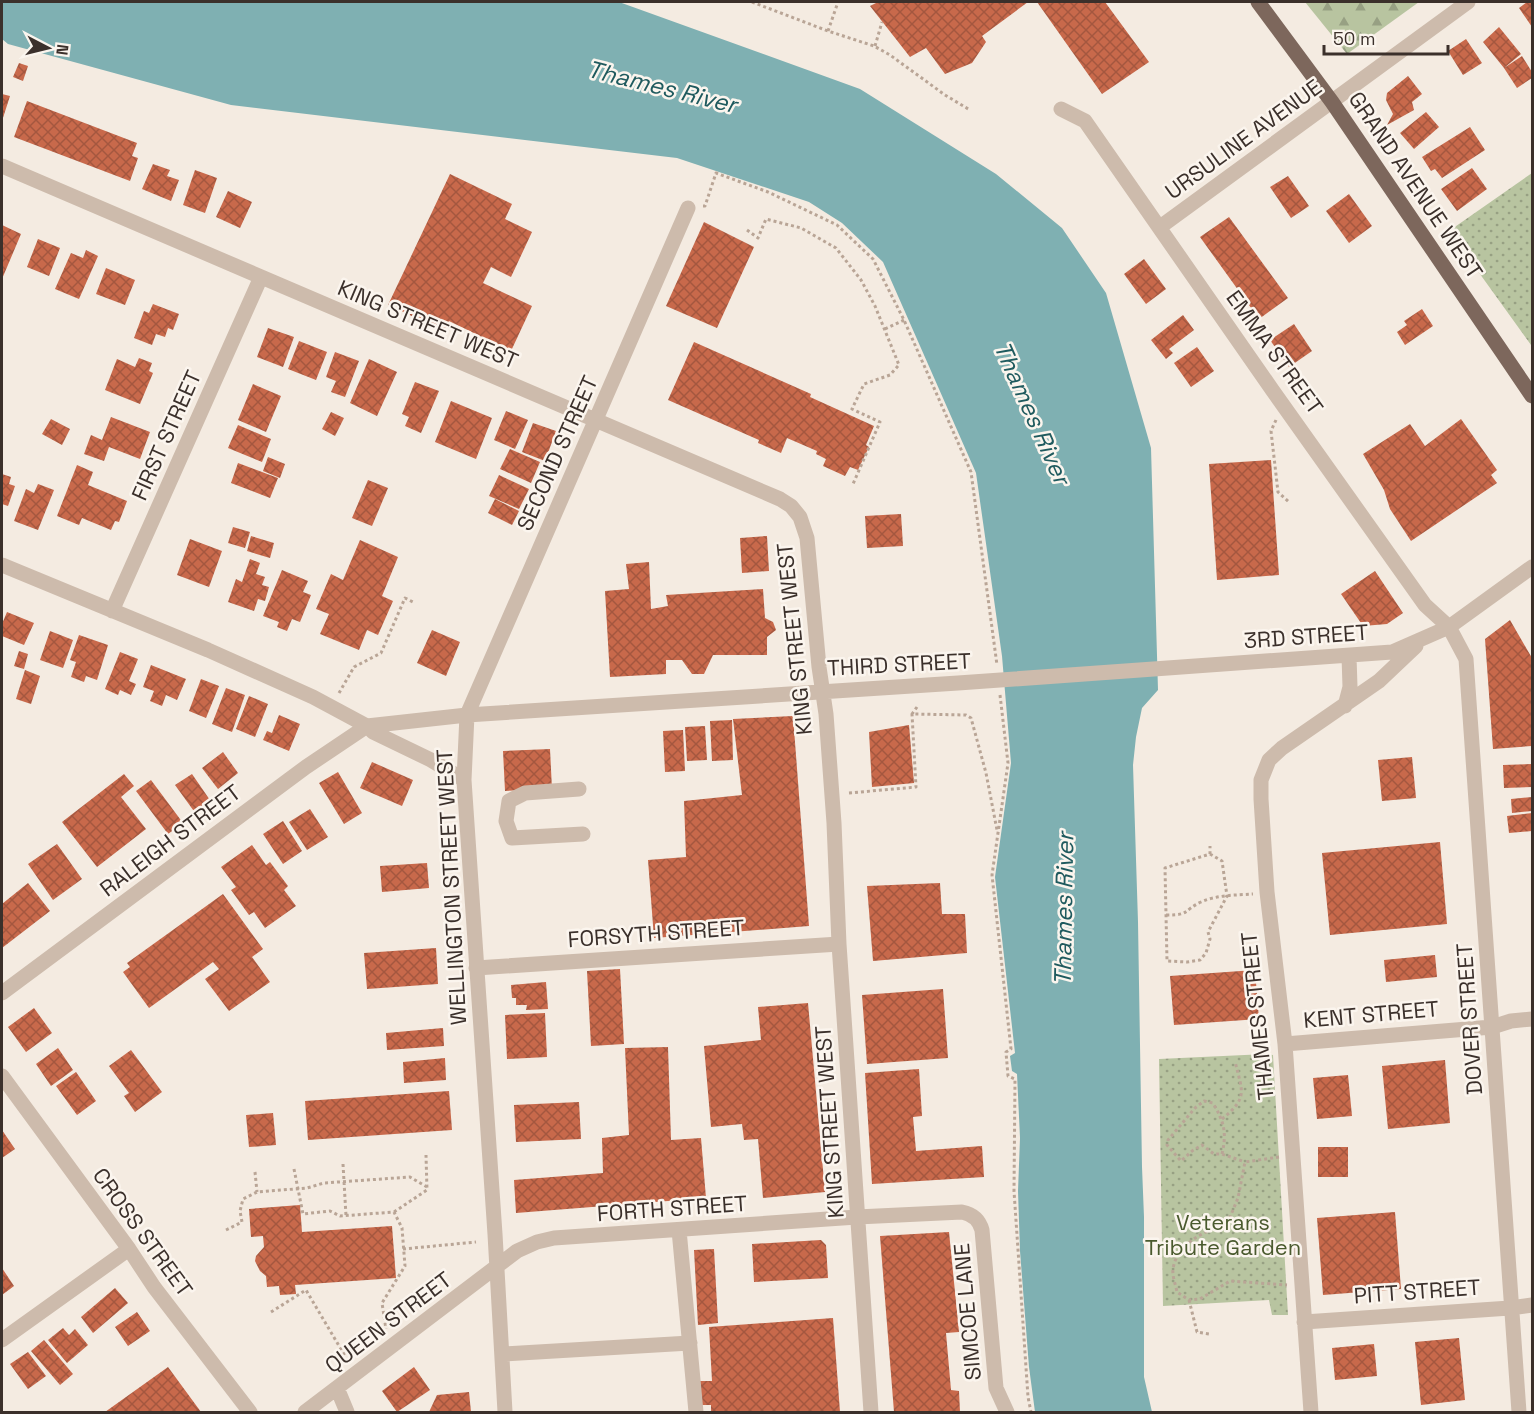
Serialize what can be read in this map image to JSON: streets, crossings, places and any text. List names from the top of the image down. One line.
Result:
{"streets":{"main road":["GRAND AVENUE WEST"],"street":["URSULINE AVENUE","KING STREET WEST","EMMA STREET","FIRST STREET","SECOND STREET","3RD STREET","THIRD STREET","RALEIGH STREET","WELLINGTON STREET WEST","FORSYTH STREET","KENT STREET","THAMES STREET","DOVER STREET","FORTH STREET","CROSS STREET","PITT STREET","SIMCOE LANE","QUEEN STREET"]},"crossings":[["URSULINE AVENUE","GRAND AVENUE WEST"],["URSULINE AVENUE","EMMA STREET"],["KING STREET WEST","FIRST STREET"],["KING STREET WEST","SECOND STREET"],["KING STREET WEST","THIRD STREET"],["KING STREET WEST","FORSYTH STREET"],["KING STREET WEST","FORTH STREET"],["KING STREET WEST","SIMCOE LANE"],["EMMA STREET","DOVER STREET"],["SECOND STREET","THIRD STREET"],["SECOND STREET","WELLINGTON STREET WEST"],["3RD STREET","THIRD STREET"],["3RD STREET","THAMES STREET"],["THIRD STREET","WELLINGTON STREET WEST"],["RALEIGH STREET","WELLINGTON STREET WEST"],["WELLINGTON STREET WEST","FORSYTH STREET"],["WELLINGTON STREET WEST","FORTH STREET"],["WELLINGTON STREET WEST","QUEEN STREET"],["KENT STREET","THAMES STREET"],["KENT STREET","DOVER STREET"],["THAMES STREET","PITT STREET"],["DOVER STREET","PITT STREET"],["FORTH STREET","SIMCOE LANE"],["FORTH STREET","QUEEN STREET"]],"water":["Thames River"],"parks":["Veterans Tribute Garden"],"scale_bar":"50 m","north":"right"}
